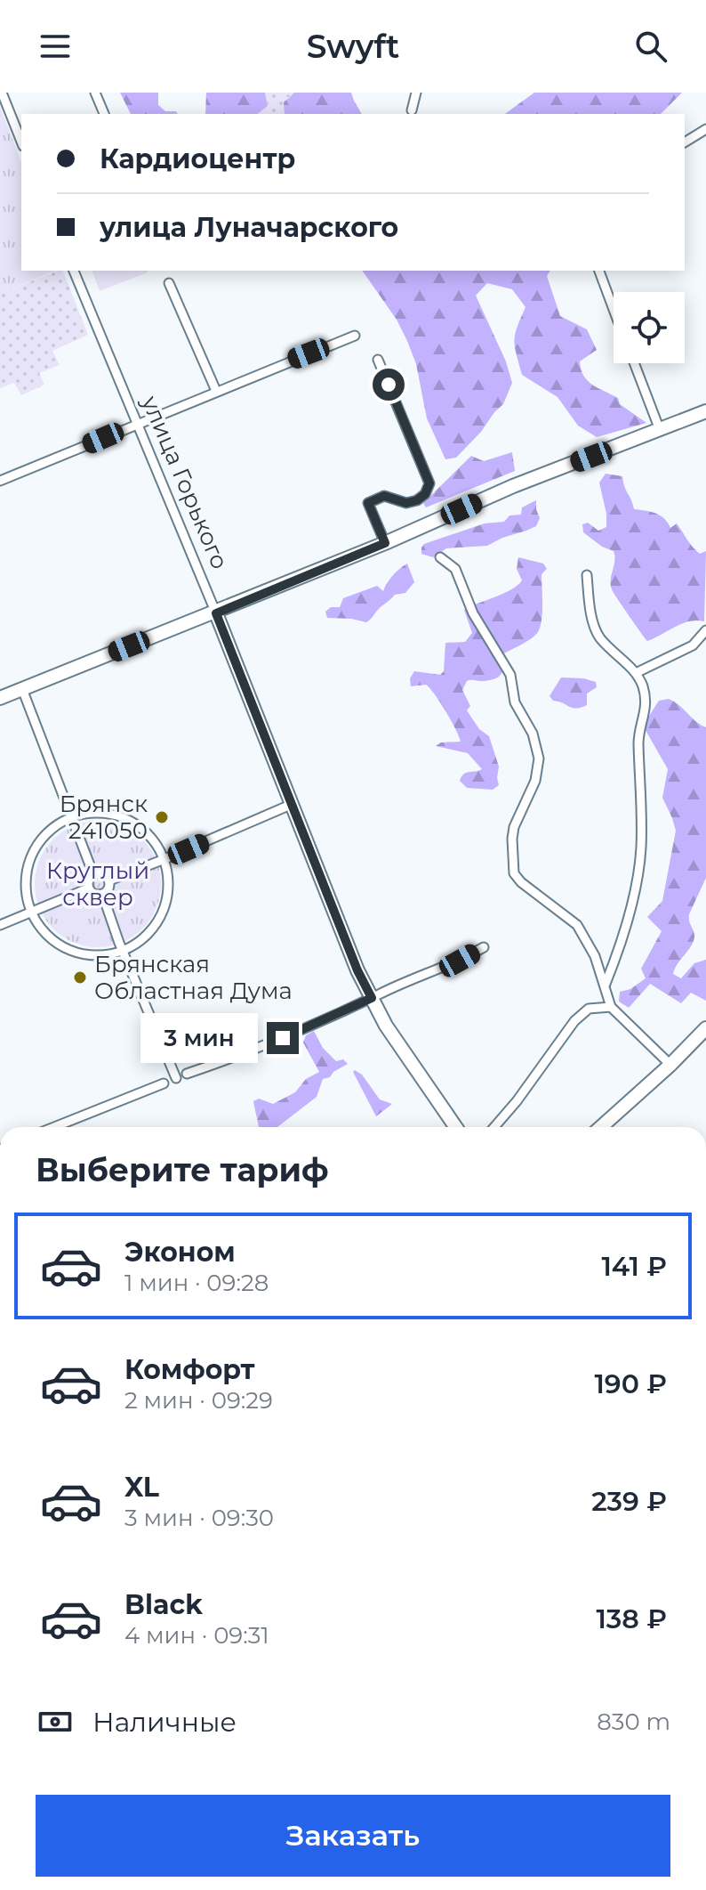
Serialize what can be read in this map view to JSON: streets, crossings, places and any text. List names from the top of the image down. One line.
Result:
{"streets":{"main road":["улица Горького"]},"parks":["Круглый сквер"],"places":["Брянск 241050","Брянская Областная Дума"],"page":{"header":"Swyft","banner":["Кардиоцентр","улица Луначарского"],"bubble":"3 мин","heading":"Выберите тариф","list":[{"name":"Эконом","note":"1 мин · 09:28","value":"141 ₽"},{"name":"Комфорт","note":"2 мин · 09:29","value":"190 ₽"},{"name":"XL","note":"3 мин · 09:30","value":"239 ₽"},{"name":"Black","note":"4 мин · 09:31","value":"138 ₽"}],"pay":["Наличные","830 m"],"buttons":"Заказать"}}
